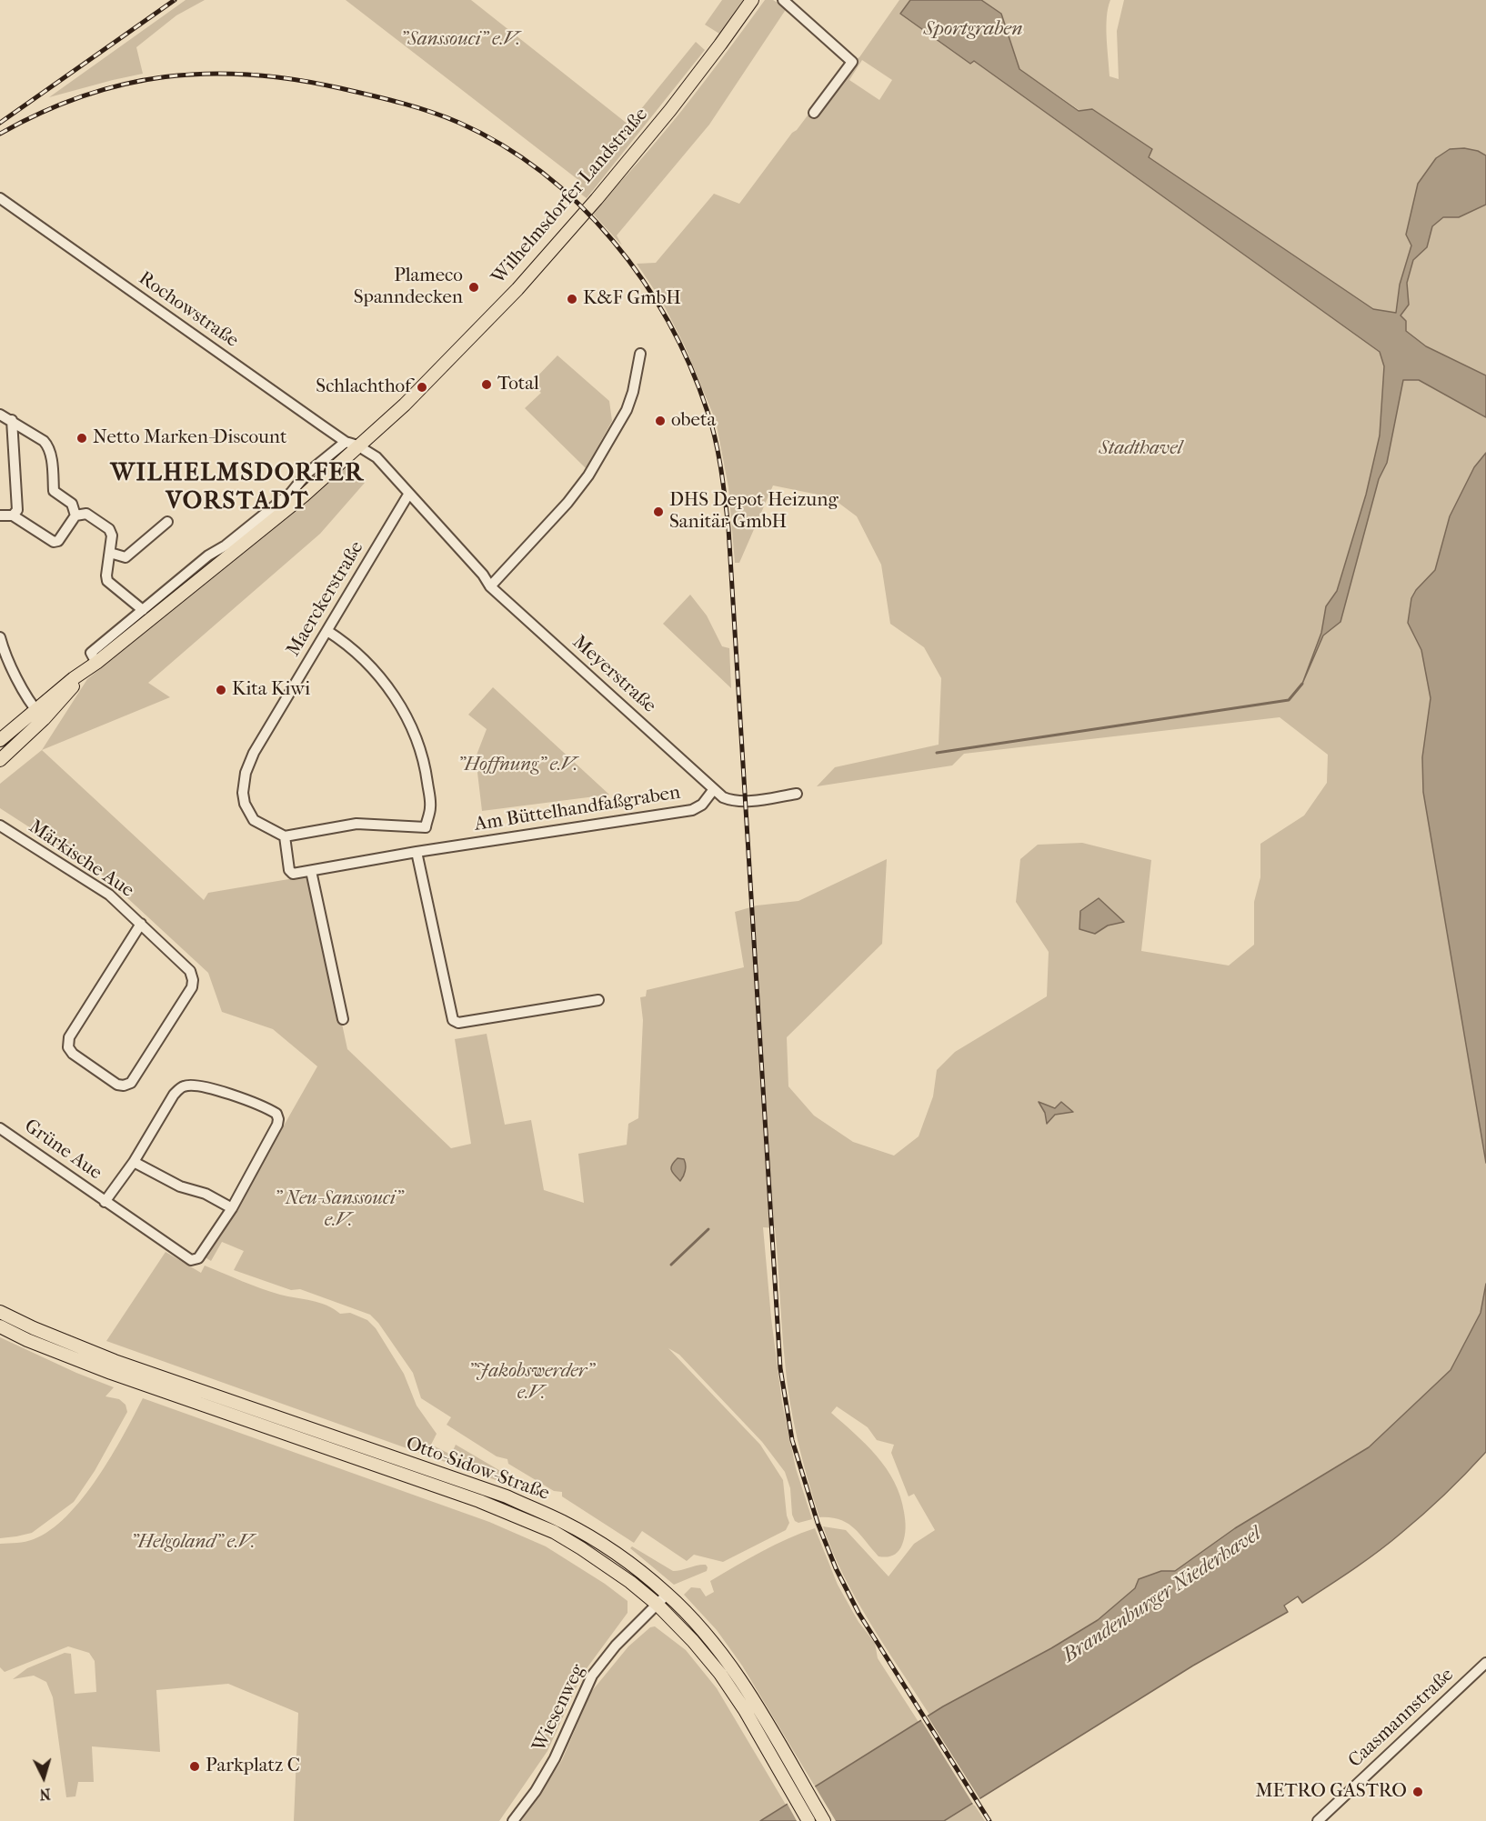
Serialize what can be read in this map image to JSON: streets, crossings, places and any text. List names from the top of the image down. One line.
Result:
{"streets":{"main road":["Wilhelmsdorfer Landstraße","Otto-Sidow-Straße"],"street":["Rochowstraße","Maerckerstraße","Meyerstraße","Am Büttelhandfaßgraben","Märkische Aue","Grüne Aue","Wiesenweg","Caasmannstraße"]},"crossings":[["Wilhelmsdorfer Landstraße","Rochowstraße"],["Wilhelmsdorfer Landstraße","Meyerstraße"],["Rochowstraße","Meyerstraße"],["Maerckerstraße","Meyerstraße"],["Maerckerstraße","Am Büttelhandfaßgraben"],["Meyerstraße","Am Büttelhandfaßgraben"],["Otto-Sidow-Straße","Wiesenweg"]],"districts":["WILHELMSDORFER VORSTADT"],"water":["Sportgraben","Brandenburger Niederhavel"],"parks":["\"Sanssouci\" e.V.","Stadthavel","\"Hoffnung\" e.V.","\" Neu-Sanssouci\" e.V.","\"Jakobswerder\" e.V.","\"Helgoland\" e.V."],"places":["Plameco Spanndecken","K&F GmbH","Total","Schlachthof","obeta","Netto Marken-Discount","DHS Depot Heizung Sanitär GmbH","Kita Kiwi","Parkplatz C","METRO GASTRO"],"north":"bottom"}
